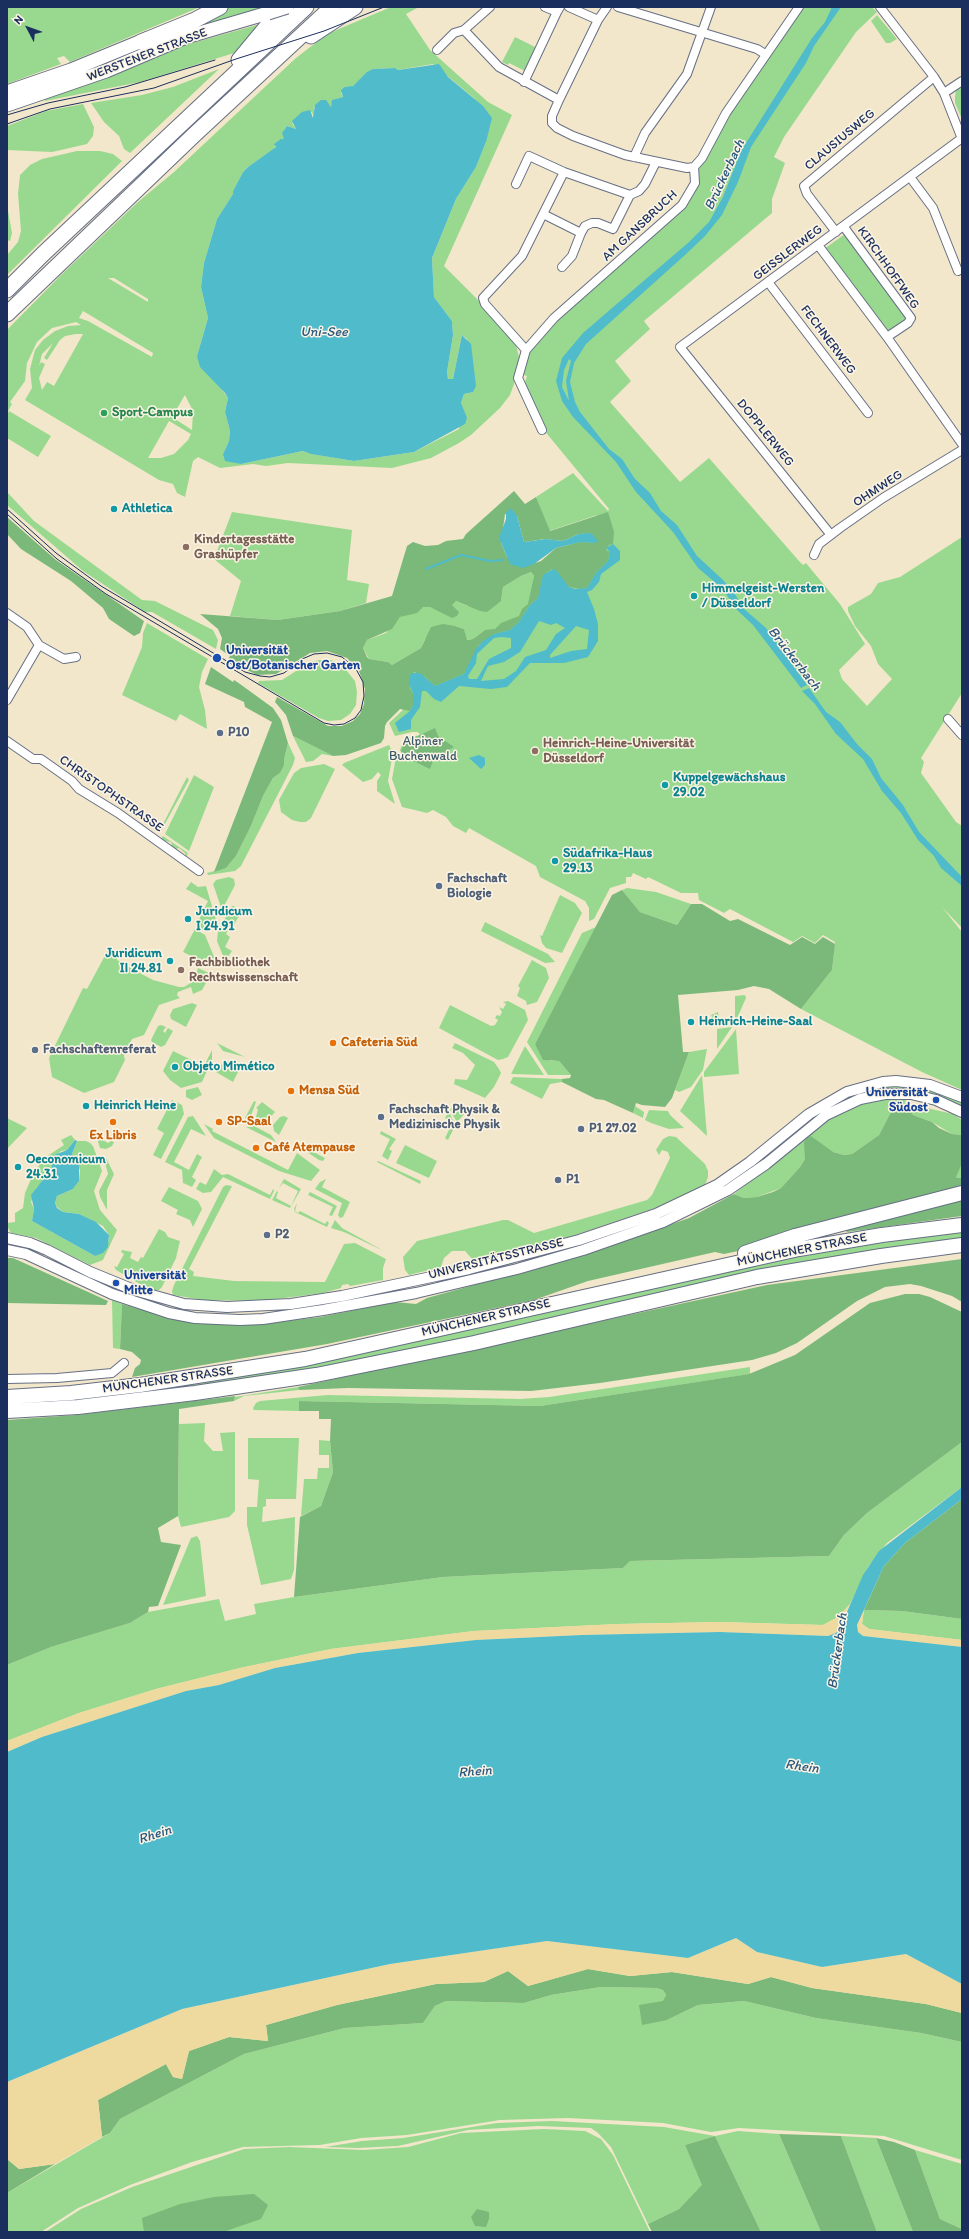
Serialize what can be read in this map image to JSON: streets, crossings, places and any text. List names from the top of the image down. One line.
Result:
{"streets":{"highway":["MÜNCHENER STRASSE"],"main road":["WERSTENER STRASSE"],"street":["CLAUSIUSWEG","AM GANSBRUCH","GEISSLERWEG","KIRCHHOFFWEG","FECHNERWEG","DOPPLERWEG","OHMWEG","CHRISTOPHSTRASSE","UNIVERSITÄTSSTRASSE"]},"crossings":[["CLAUSIUSWEG","GEISSLERWEG"],["GEISSLERWEG","KIRCHHOFFWEG"],["GEISSLERWEG","FECHNERWEG"],["GEISSLERWEG","DOPPLERWEG"],["DOPPLERWEG","OHMWEG"]],"water":["Brückerbach","Uni-See","Rhein"],"parks":["Alpiner Buchenwald"],"places":["Sport-Campus","Athletica","Kindertagesstätte Grashüpfer","Himmelgeist-Wersten / Düsseldorf","Universität Ost/Botanischer Garten","P10","Heinrich-Heine-Universität Düsseldorf","Kuppelgewächshaus 29.02","Südafrika-Haus 29.13","Fachschaft Biologie","Juridicum I 24.91","Juridicum II 24.81","Fachbibliothek Rechtswissenschaft","Heinrich-Heine-Saal","Cafeteria Süd","Fachschaftenreferat","Objeto Mimético","Mensa Süd","Universität Südost","Heinrich Heine","Fachschaft Physik & Medizinische Physik","Ex Libris","SP-Saal","P1 27.02","Café Atempause","Oeconomicum 24.31","P1","P2","Universität Mitte"],"north":"top left"}
